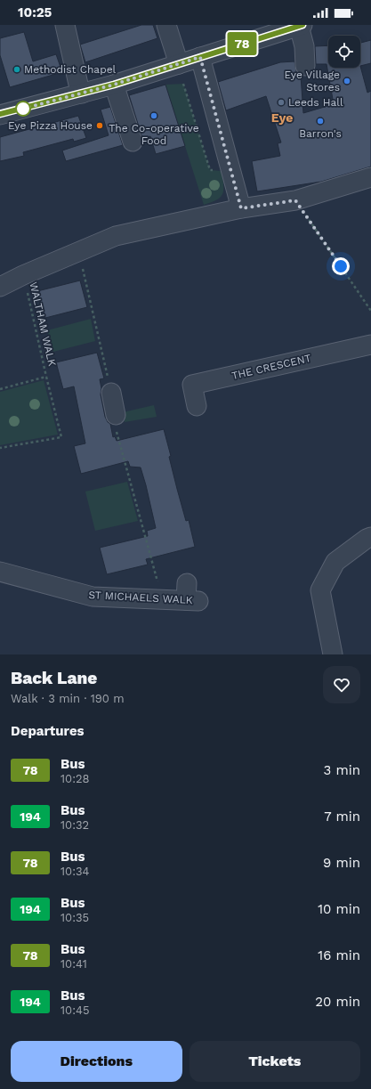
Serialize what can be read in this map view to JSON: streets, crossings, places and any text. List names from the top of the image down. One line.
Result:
{"streets":{"street":["THE CRESCENT","ST MICHAELS WALK"],"path":["WALTHAM WALK"]},"districts":["Eye"],"places":["Methodist Chapel","Eye Village Stores","Leeds Hall","The Co-operative Food","Barron's","Eye Pizza House"],"lines":["bus line 78"],"page":{"status":"10:25","on_map":"78","heading":[["Back Lane","Walk · 3 min · 190 m"],"Departures"],"list":[{"mark":"78","name":"Bus","note":"10:28","value":"3 min"},{"mark":"194","name":"Bus","note":"10:32","value":"7 min"},{"mark":"78","name":"Bus","note":"10:34","value":"9 min"},{"mark":"194","name":"Bus","note":"10:35","value":"10 min"},{"mark":"78","name":"Bus","note":"10:41","value":"16 min"},{"mark":"194","name":"Bus","note":"10:45","value":"20 min"}],"buttons":["Directions","Tickets"]}}
